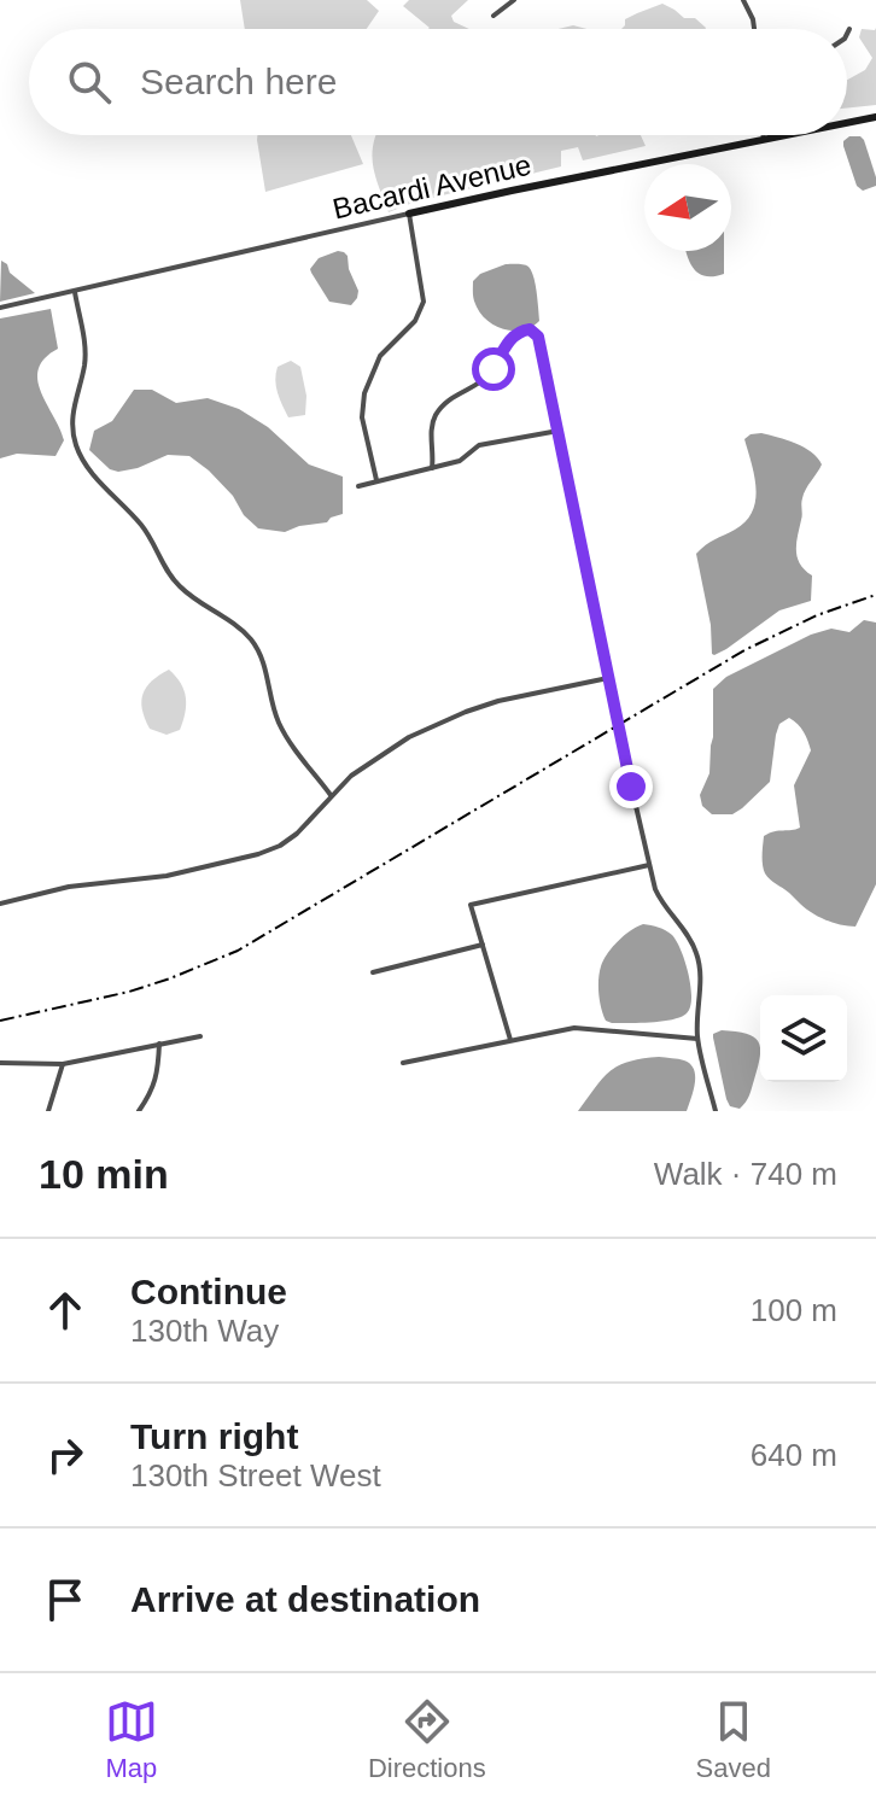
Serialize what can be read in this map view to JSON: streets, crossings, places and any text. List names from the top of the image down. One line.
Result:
{"streets":{"street":["Bacardi Avenue"]},"north":"left","page":{"search":"Search here","heading":["10 min","Walk · 740 m"],"list":[["Continue","130th Way","100 m"],["Turn right","130th Street West","640 m"],"Arrive at destination"],"nav":["Map","Directions","Saved"]}}
